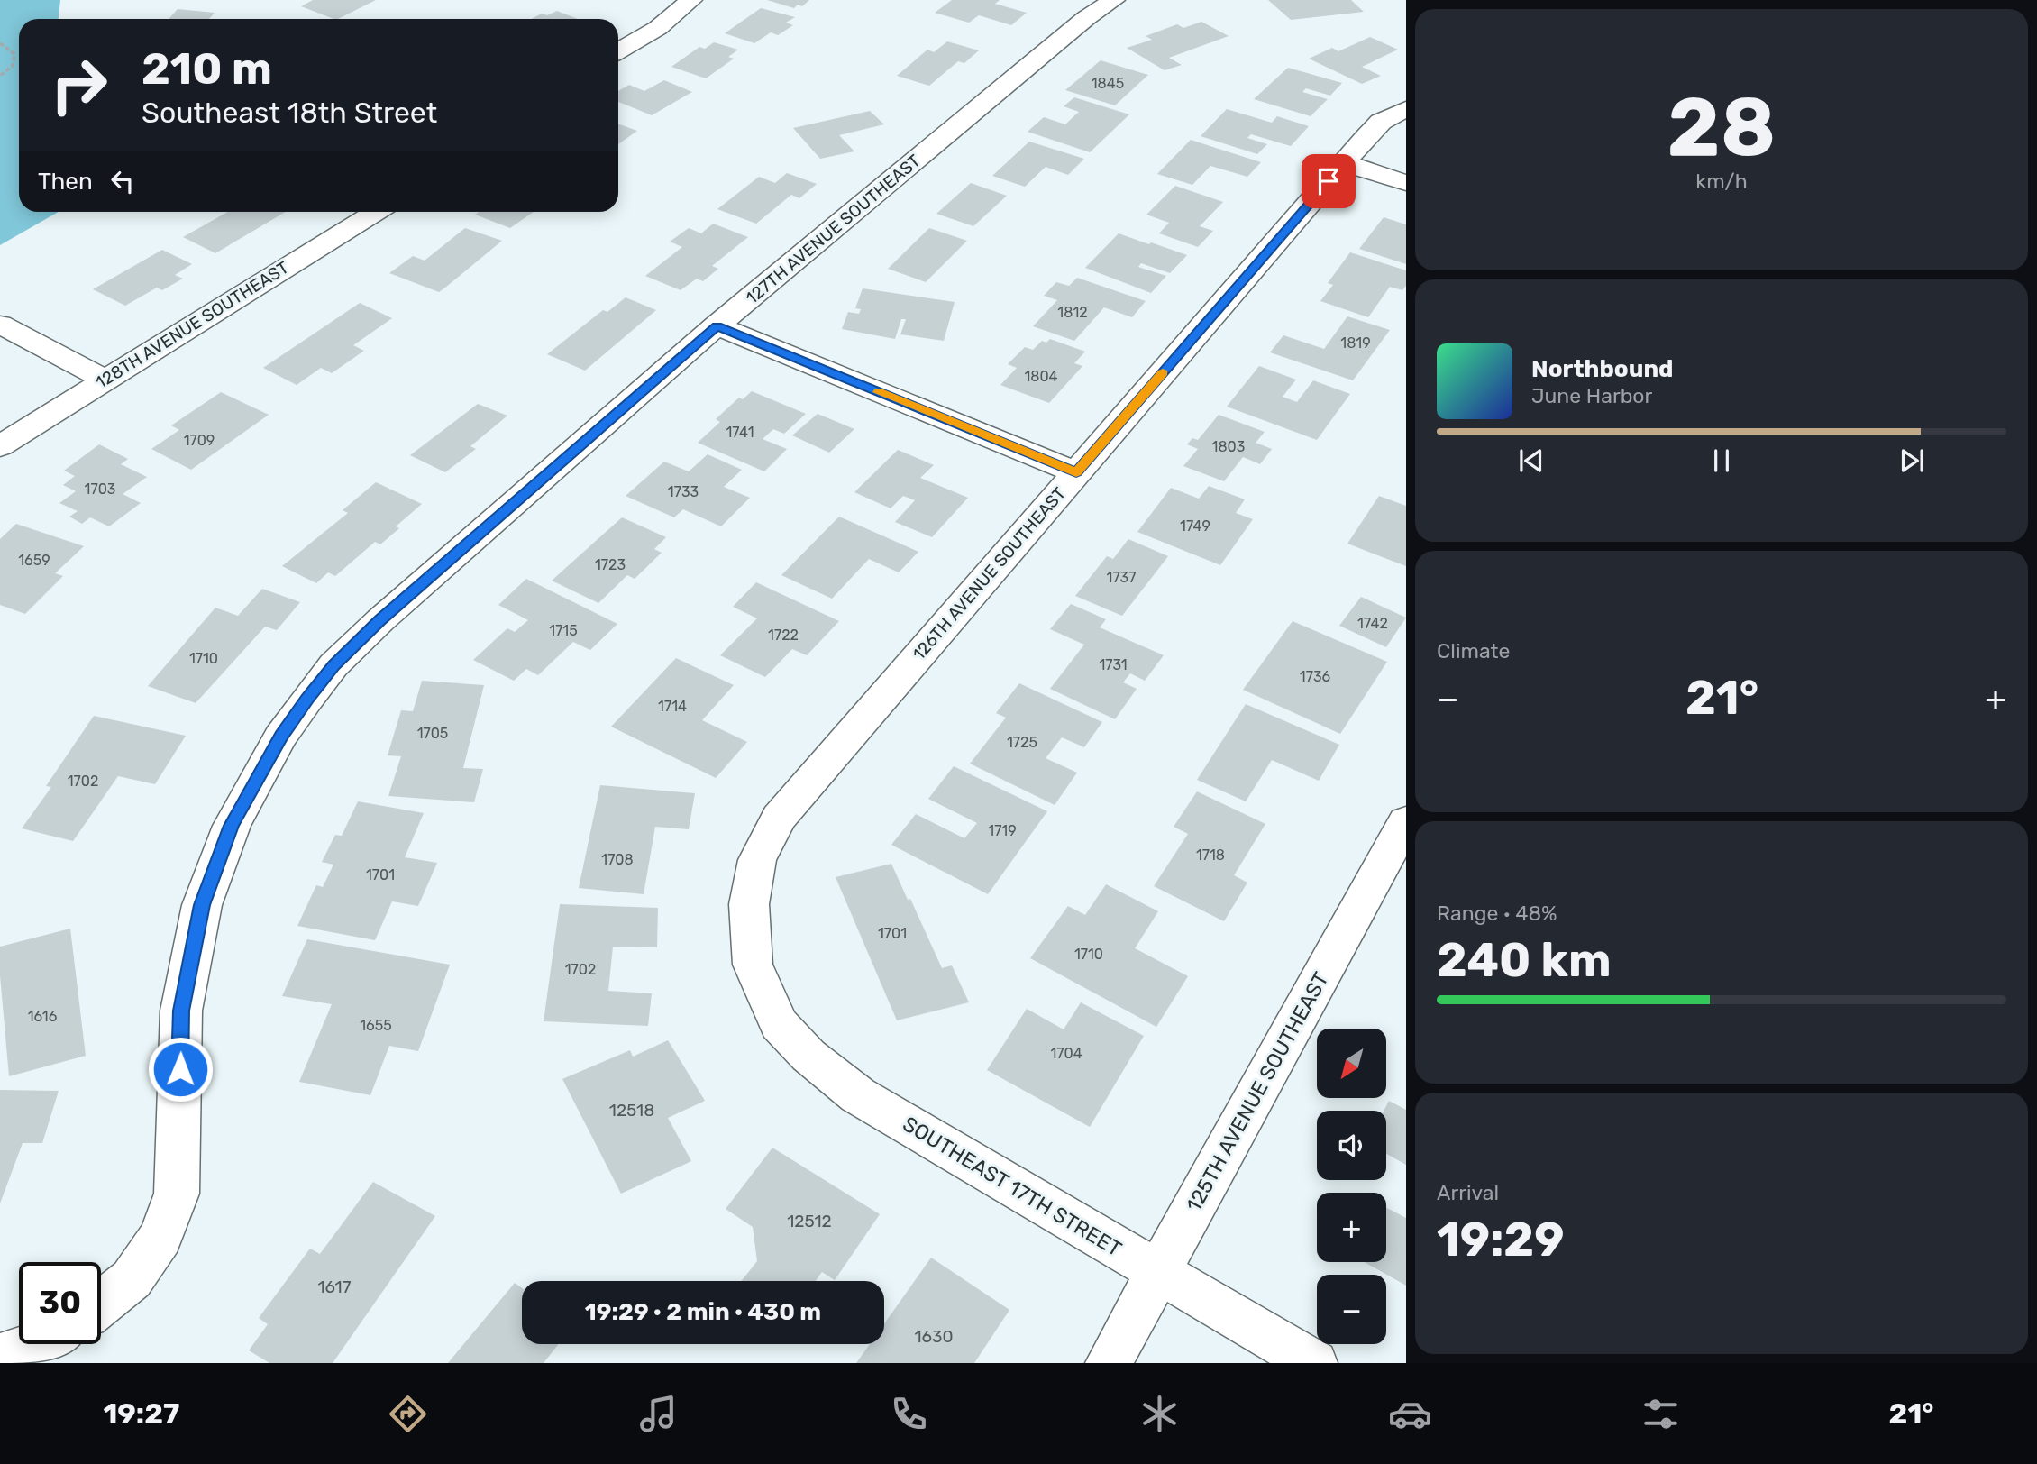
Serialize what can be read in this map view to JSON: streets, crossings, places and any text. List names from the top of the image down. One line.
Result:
{"streets":{"street":["127TH AVENUE SOUTHEAST","128TH AVENUE SOUTHEAST","126TH AVENUE SOUTHEAST","125TH AVENUE SOUTHEAST","SOUTHEAST 17TH STREET"]},"crossings":[["126TH AVENUE SOUTHEAST","SOUTHEAST 17TH STREET"],["125TH AVENUE SOUTHEAST","SOUTHEAST 17TH STREET"]],"house_numbers":["1845","1812","1819","1804","1741","1709","1803","1703","1733","1749","1659","1723","1737","1742","1715","1722","1710","1731","1736","1714","1705","1725","1702","1719","1718","1708","1701","1701","1710","1702","1616","1655","1704","12518","12512","1617","1630"],"north":"bottom left","page":{"tile":[["28","km/h"],"Climate",["Range · 48%","240 km"],["Arrival","19:29"]],"turn":["210 m","Southeast 18th Street"],"then":"Then","song":["Northbound","June Harbor"],"heat":["−","21°","+"],"map_buttons":["+","−"],"limit":"30","trip":"19:29 · 2 min · 430 m","tabs":["19:27","21°"]}}
